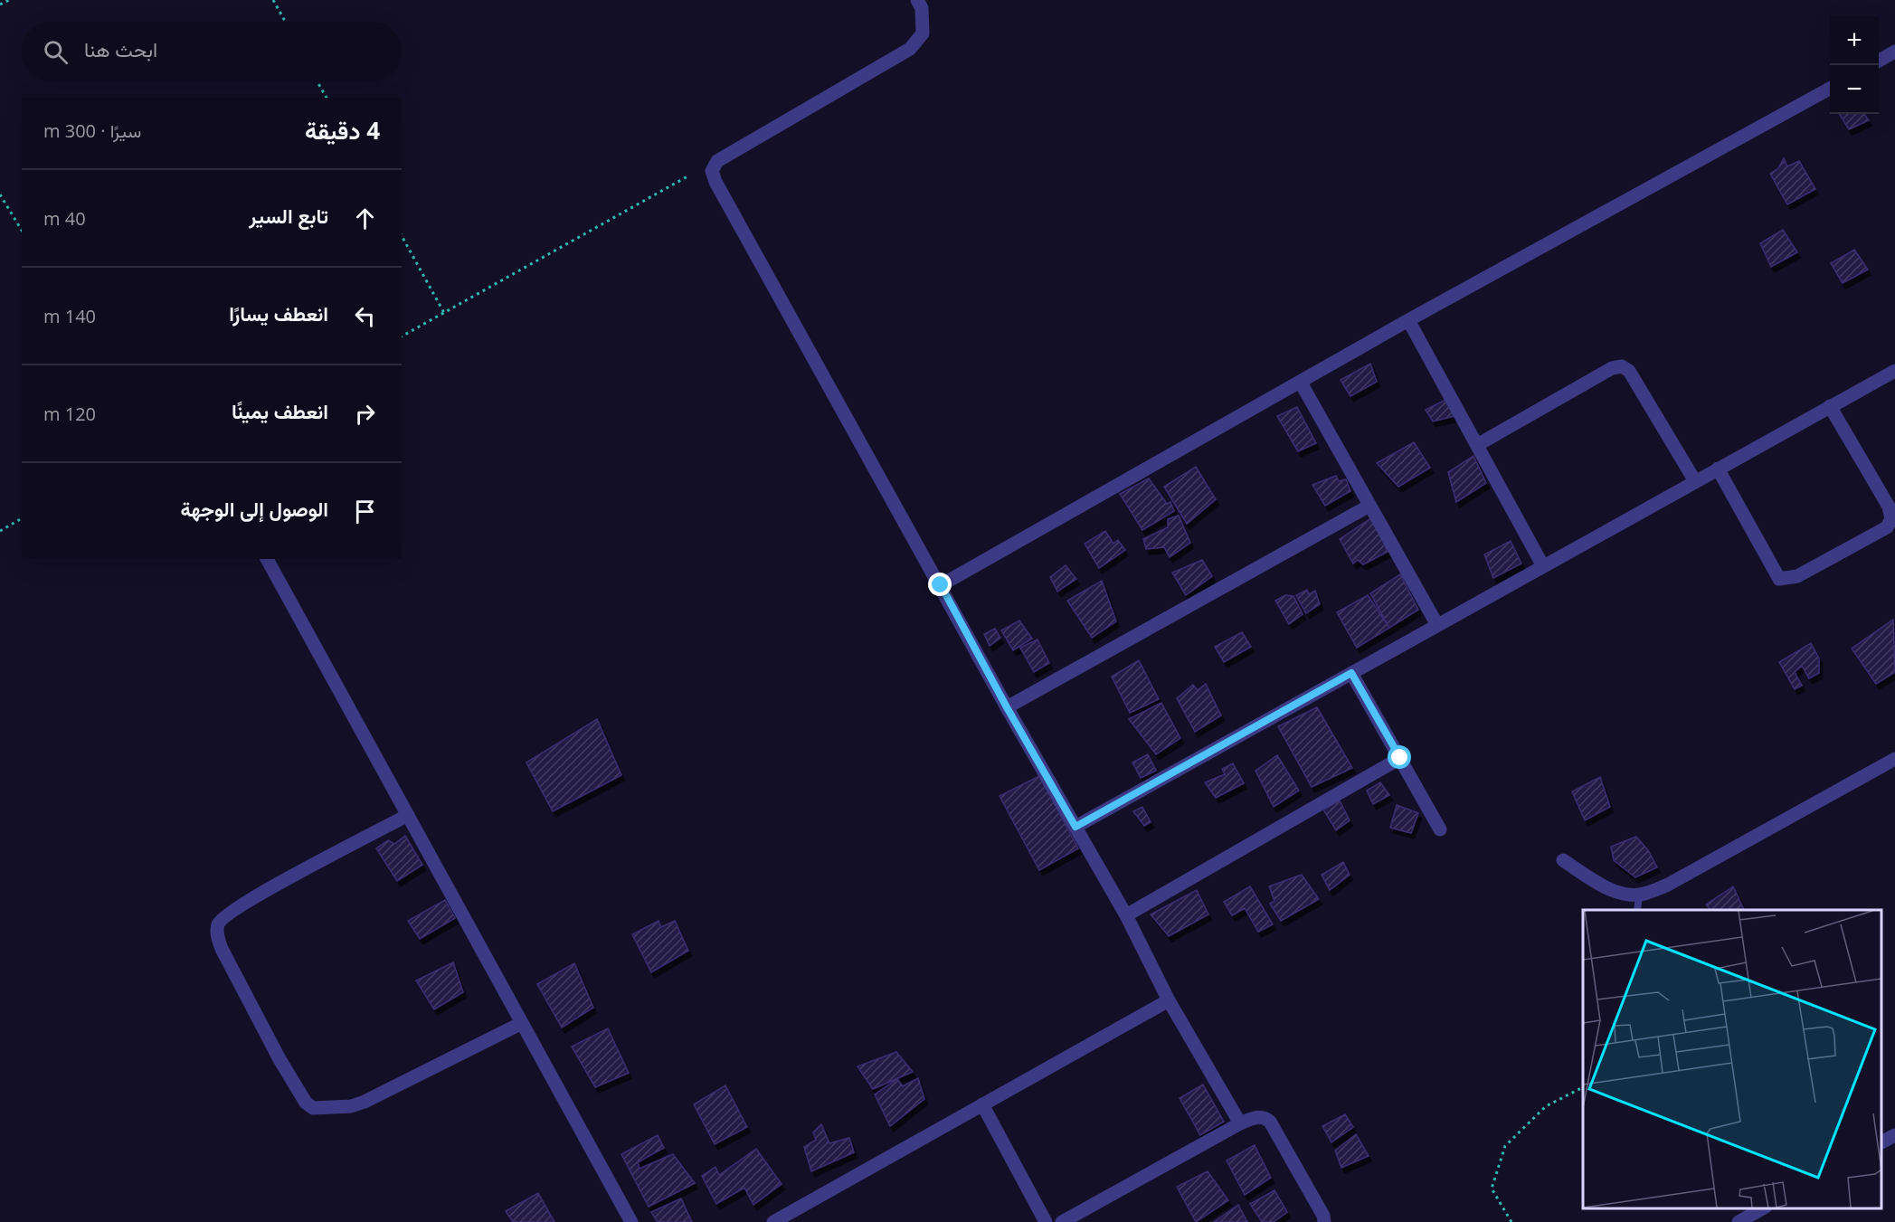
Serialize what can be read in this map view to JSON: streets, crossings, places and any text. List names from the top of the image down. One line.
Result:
{"page":{"map_buttons":["+","−"],"search":"ابحث هنا","heading":["4 دقيقة","سيرًا · 300 m"],"list":[["تابع السير","40 m"],["انعطف يسارًا","140 m"],["انعطف يمينًا","120 m"],"الوصول إلى الوجهة"]}}
